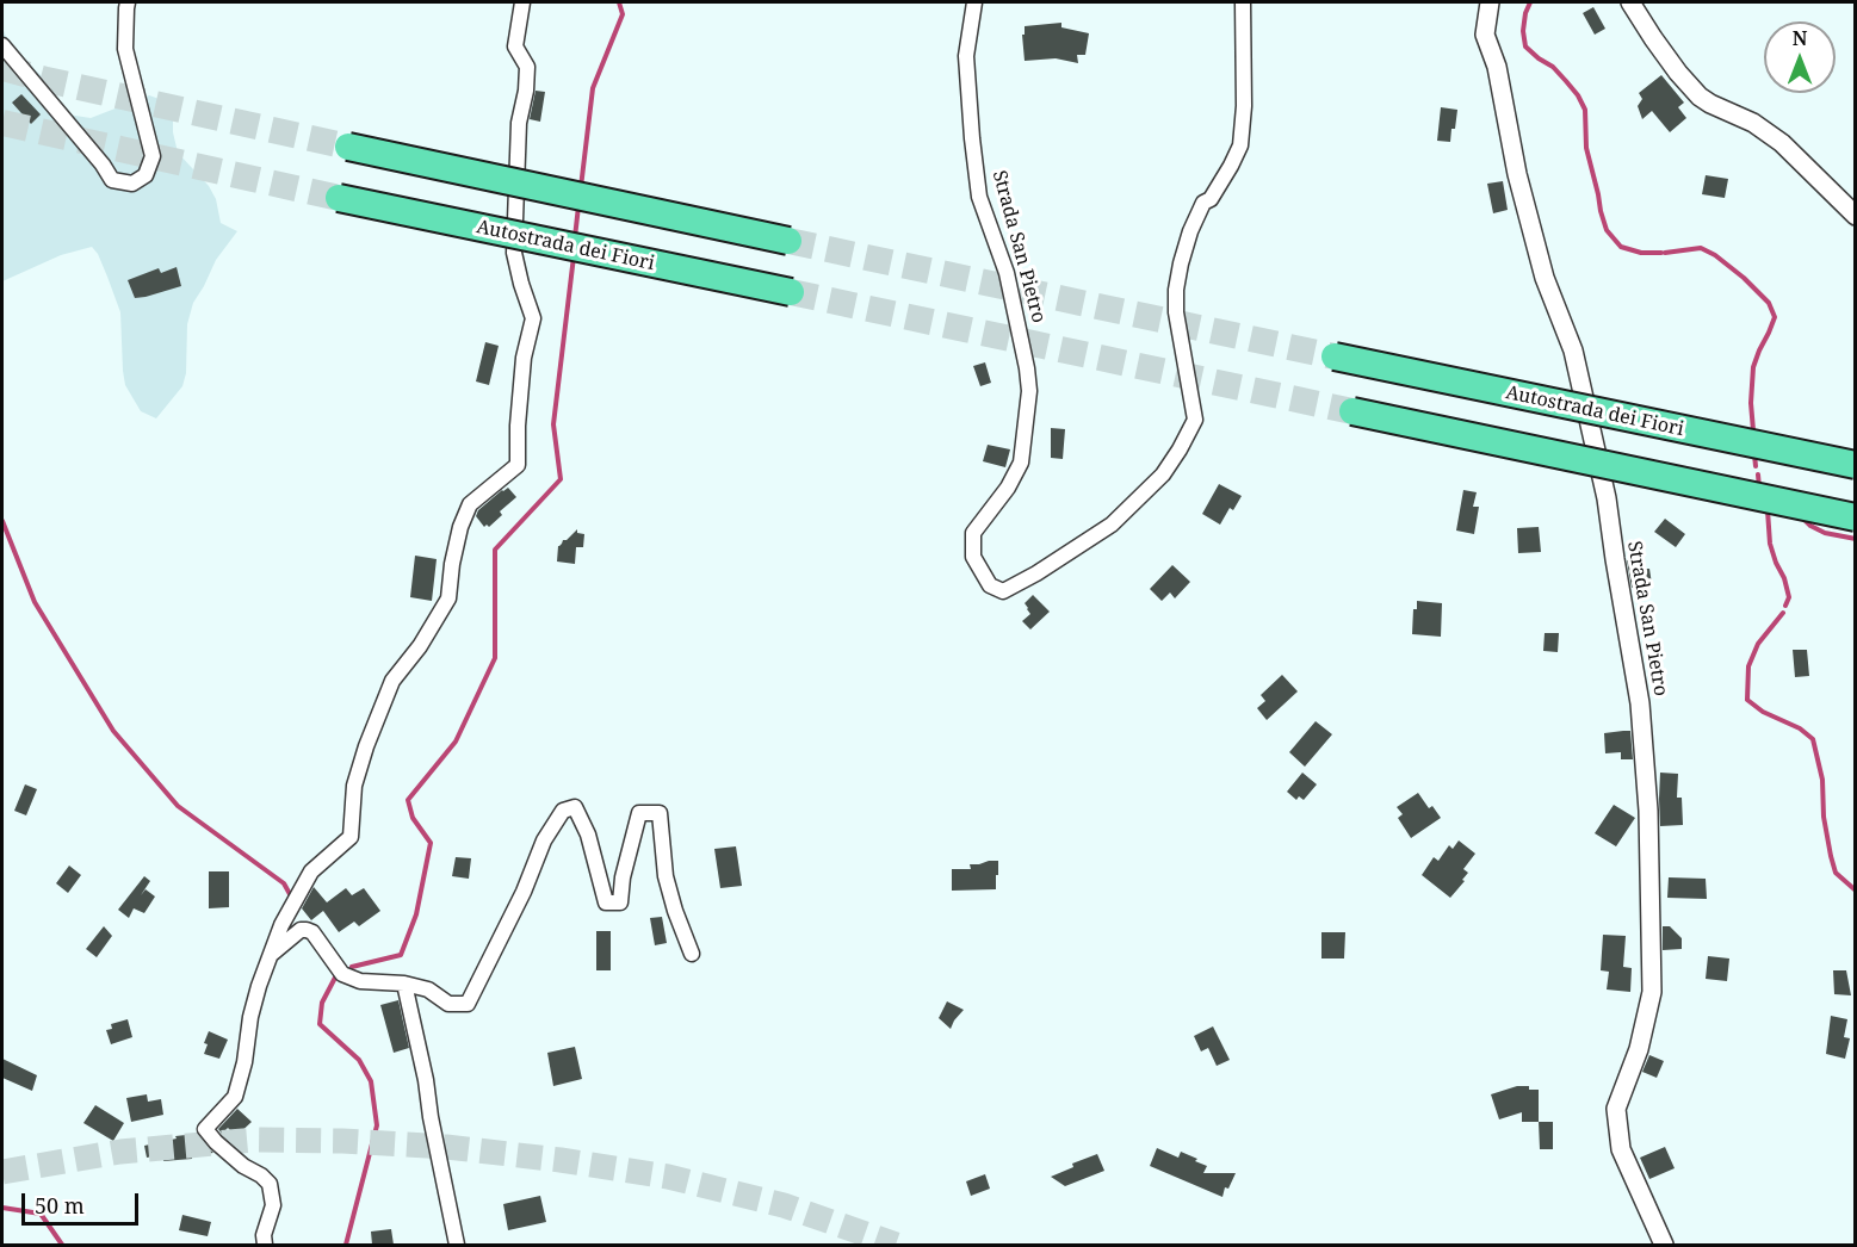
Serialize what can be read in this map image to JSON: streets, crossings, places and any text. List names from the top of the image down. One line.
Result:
{"streets":{"highway":["Autostrada dei Fiori"],"street":["Strada San Pietro"]},"scale_bar":"50 m","north":"top"}
